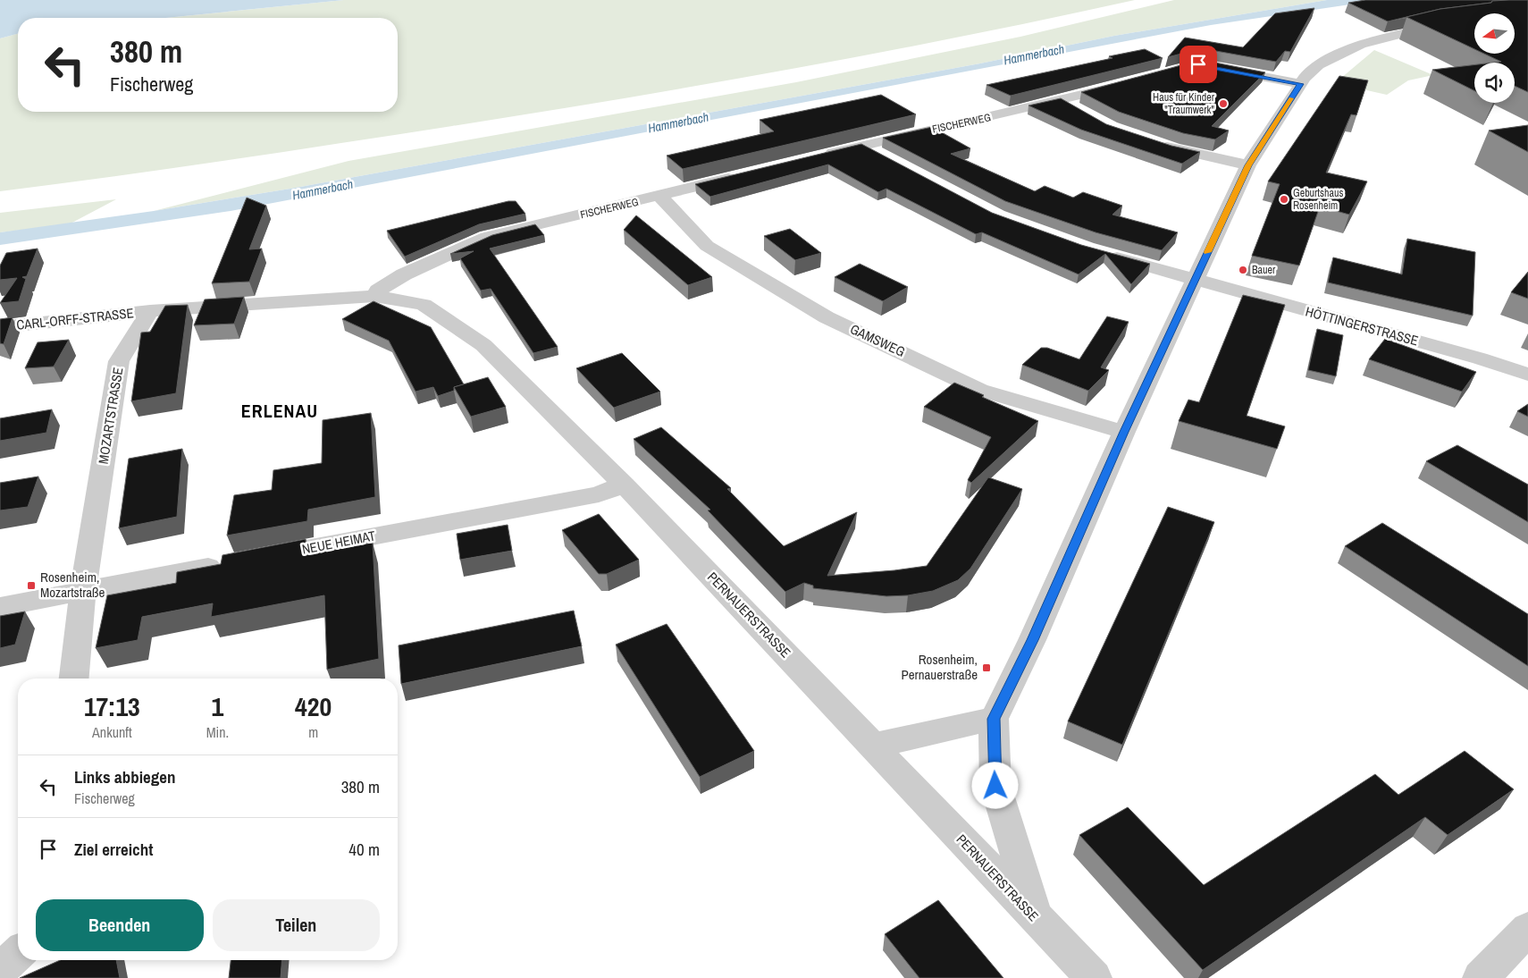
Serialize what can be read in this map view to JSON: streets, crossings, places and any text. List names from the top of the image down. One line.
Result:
{"streets":{"street":["FISCHERWEG","CARL-ORFF-STRASSE","HÖTTINGERSTRASSE","GAMSWEG","MOZARTSTRASSE","NEUE HEIMAT","PERNAUERSTRASSE"]},"crossings":[["FISCHERWEG","GAMSWEG"],["FISCHERWEG","PERNAUERSTRASSE"],["CARL-ORFF-STRASSE","MOZARTSTRASSE"],["NEUE HEIMAT","PERNAUERSTRASSE"]],"districts":["ERLENAU"],"water":["Hammerbach"],"places":{"other":["Haus für Kinder \"Traumwerk\"","Geburtshaus Rosenheim","Bauer"],"transit":["Rosenheim, Mozartstraße","Rosenheim, Pernauerstraße"]},"north":"left","page":{"turn":["380 m","Fischerweg"],"eta":["17:13","Ankunft","1","Min.","420","m"],"list":[{"name":"Links abbiegen","note":"Fischerweg","value":"380 m"},{"name":"Ziel erreicht","value":"40 m"}],"buttons":["Beenden","Teilen"]}}
